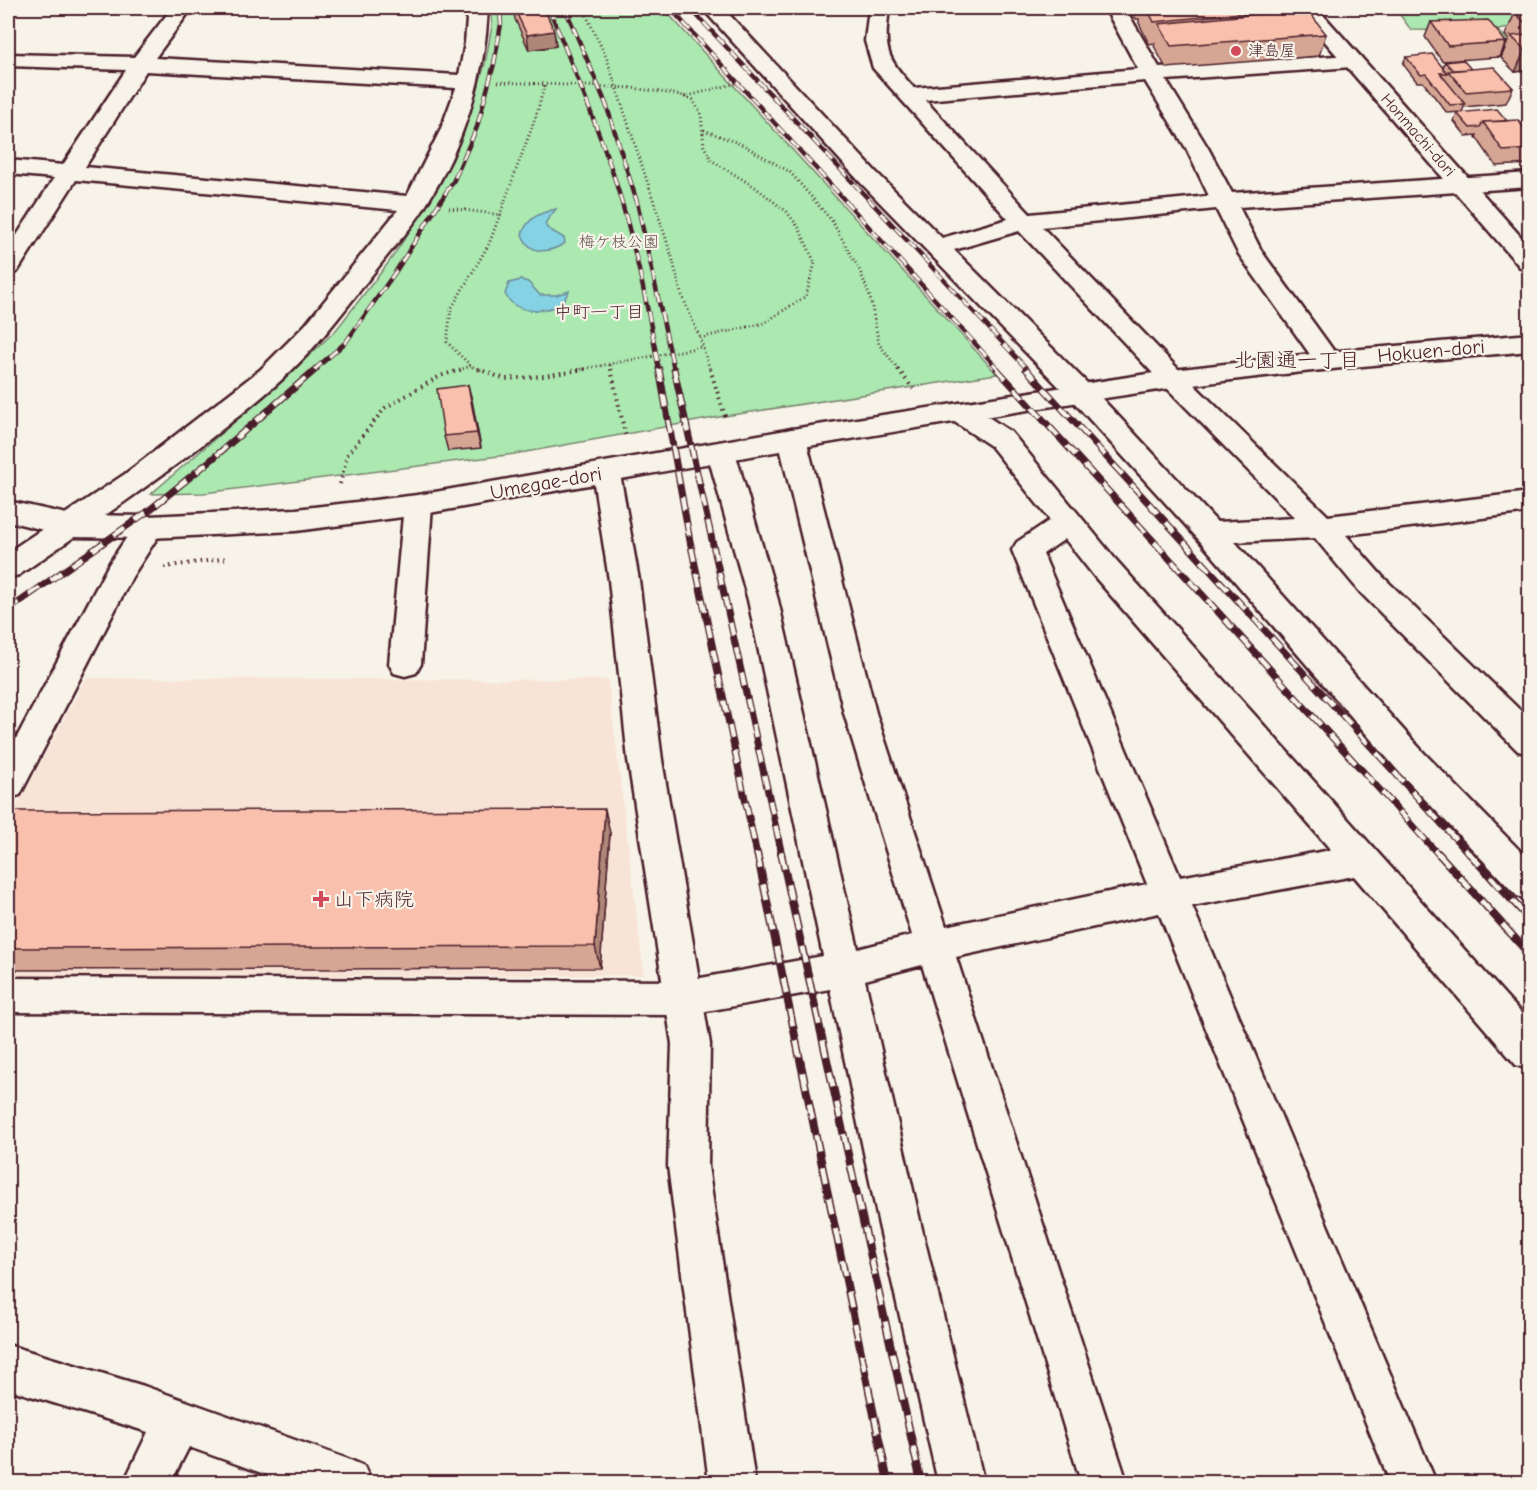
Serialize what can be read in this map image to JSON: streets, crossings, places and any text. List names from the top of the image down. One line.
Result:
{"streets":{"street":["Honmachi-dori","Hokuen-dori","Umegae-dori"]},"crossings":[["Hokuen-dori","Umegae-dori"]],"districts":["中町一丁目","北園通一丁目"],"parks":["梅ケ枝公園"],"places":{"other":["津島屋"],"health":["山下病院"]}}
